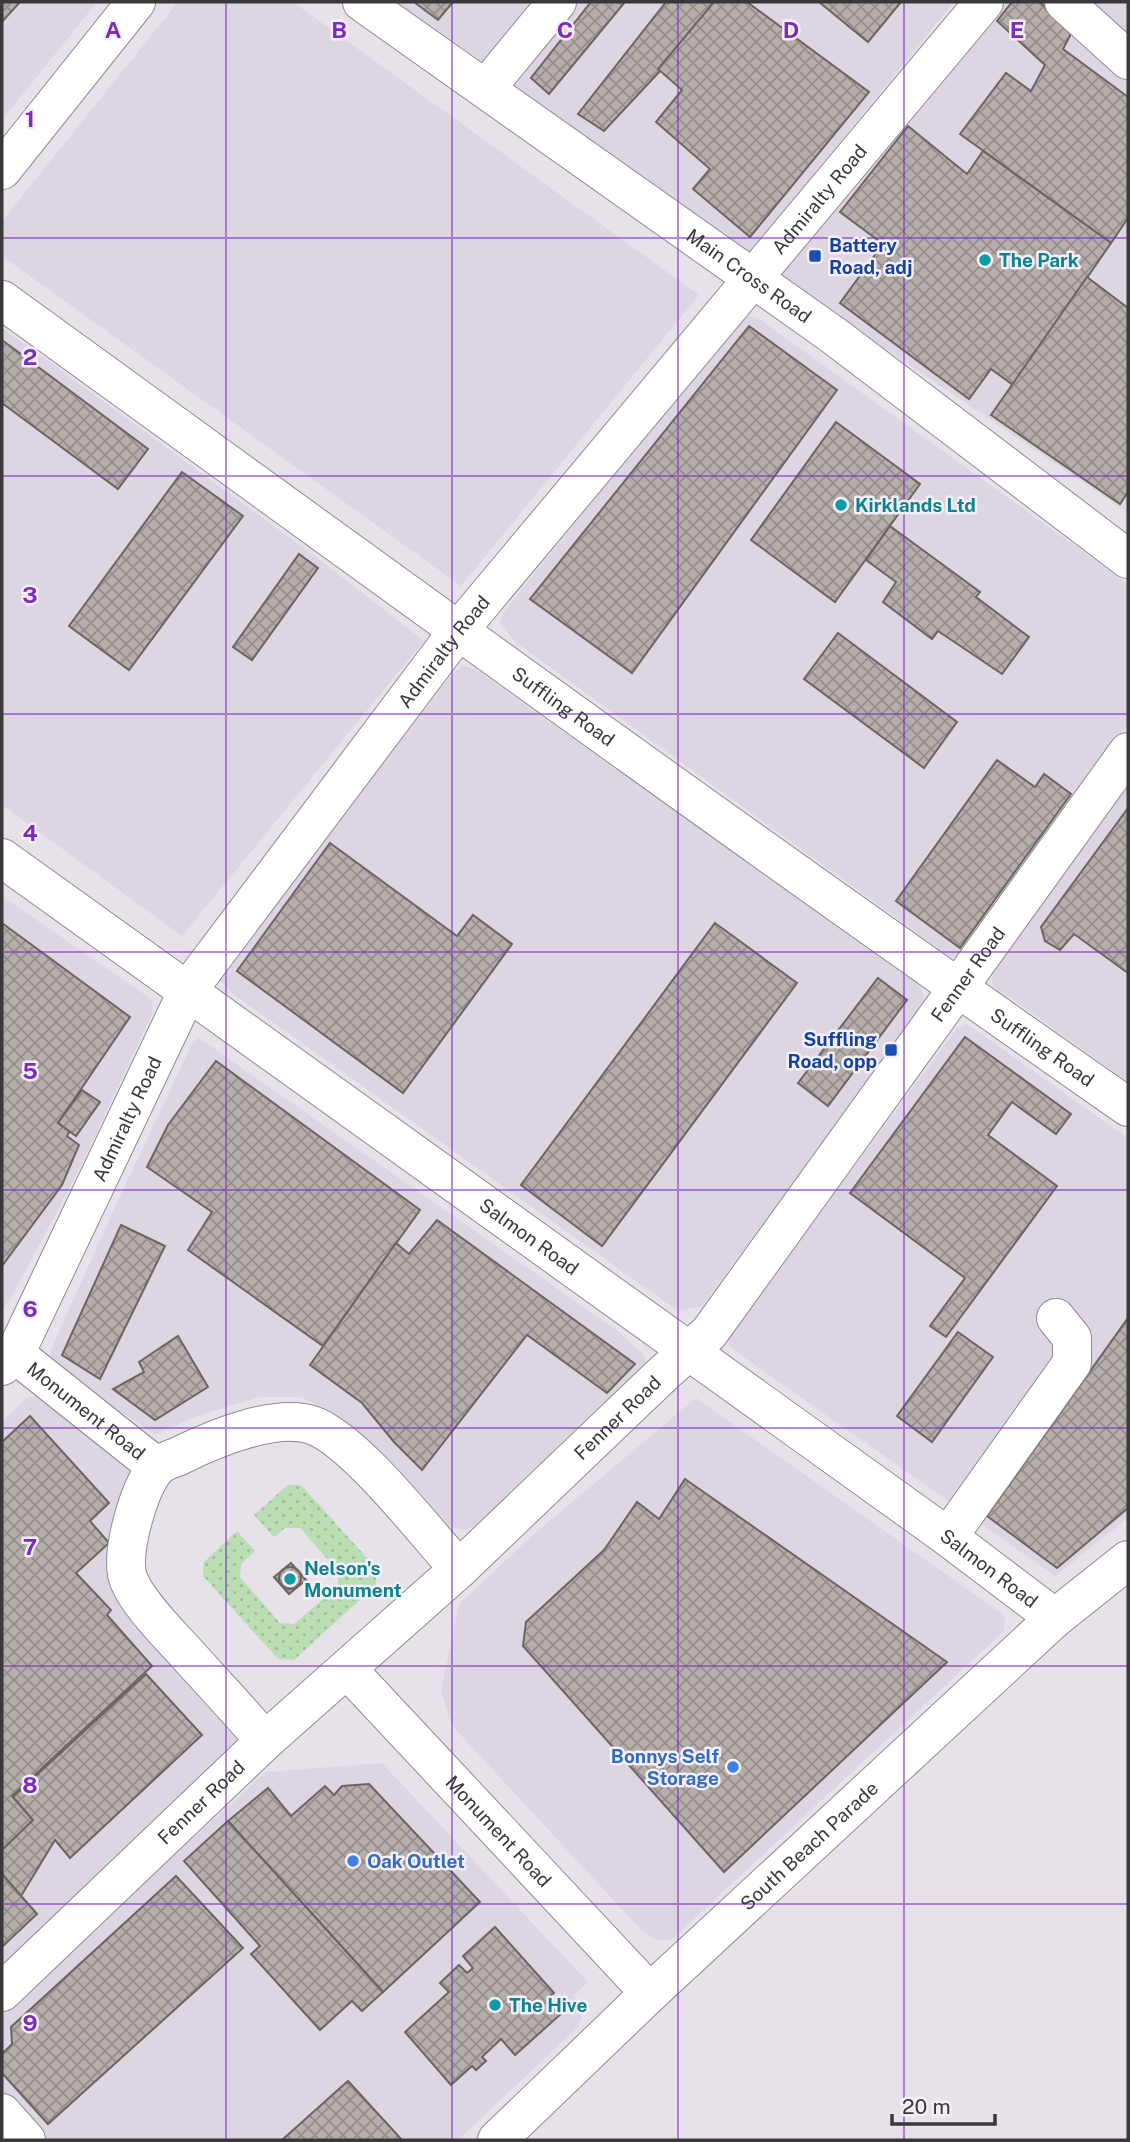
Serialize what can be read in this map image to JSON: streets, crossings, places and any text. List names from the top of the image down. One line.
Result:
{"streets":{"street":["Admiralty Road","Main Cross Road","Suffling Road","Fenner Road","Salmon Road","Monument Road","South Beach Parade"]},"crossings":[["Admiralty Road","Main Cross Road"],["Admiralty Road","Suffling Road"],["Admiralty Road","Salmon Road"],["Admiralty Road","Monument Road"],["Suffling Road","Fenner Road"],["Fenner Road","Salmon Road"],["Fenner Road","Monument Road"],["Salmon Road","South Beach Parade"],["Monument Road","South Beach Parade"]],"places":{"transit":["Battery Road, adj","Suffling Road, opp"],"other":["The Park","Kirklands Ltd","Nelson's Monument","Bonnys Self Storage","Oak Outlet","The Hive"]},"scale_bar":"20 m","grid":{"columns":["A","B","C","D","E"],"rows":["1","2","3","4","5","6","7","8","9"]}}
